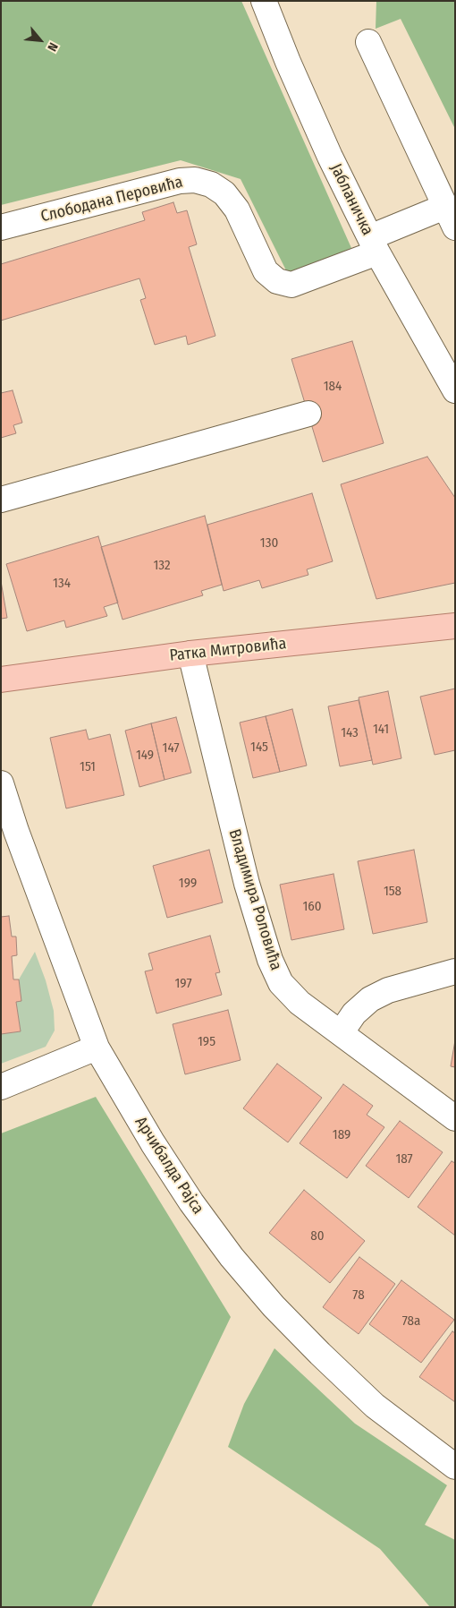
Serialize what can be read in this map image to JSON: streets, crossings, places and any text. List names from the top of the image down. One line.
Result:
{"streets":{"main road":["Ратка Митровића"],"street":["Слободана Перовића","Јабланичка","Владимира Роловића","Арчибалда Рајса"]},"crossings":[["Слободана Перовића","Јабланичка"],["Ратка Митровића","Владимира Роловића"]],"house_numbers":["184","130","132","134","141","143","145","147","149","151","199","158","160","197","195","189","187","80","78","78a"],"north":"bottom right"}
